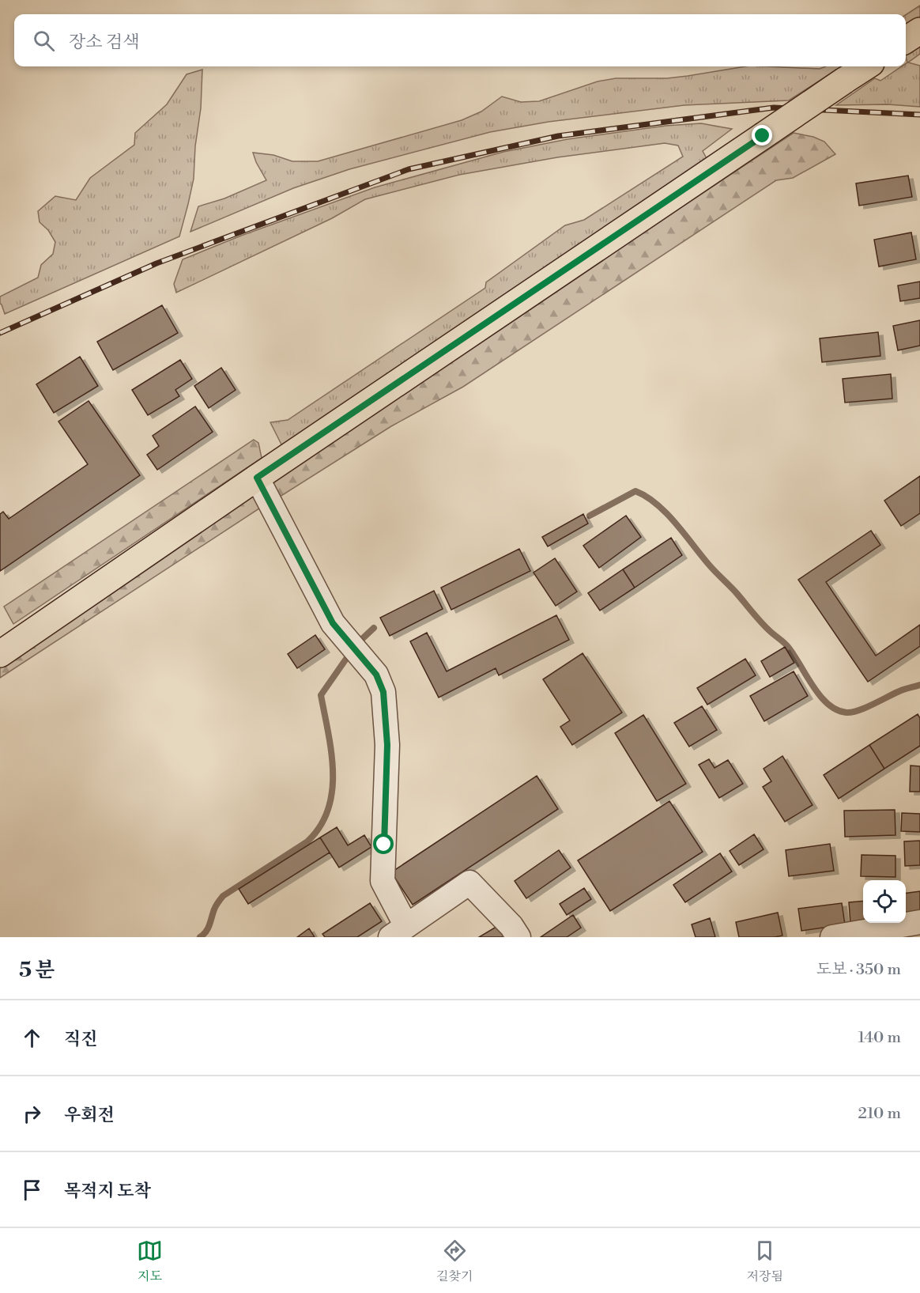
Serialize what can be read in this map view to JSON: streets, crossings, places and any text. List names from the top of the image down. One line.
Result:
{"page":{"search":"장소 검색","heading":["5 분","도보 · 350 m"],"list":[["직진","140 m"],["우회전","210 m"],"목적지 도착"],"nav":["지도","길찾기","저장됨"]}}
